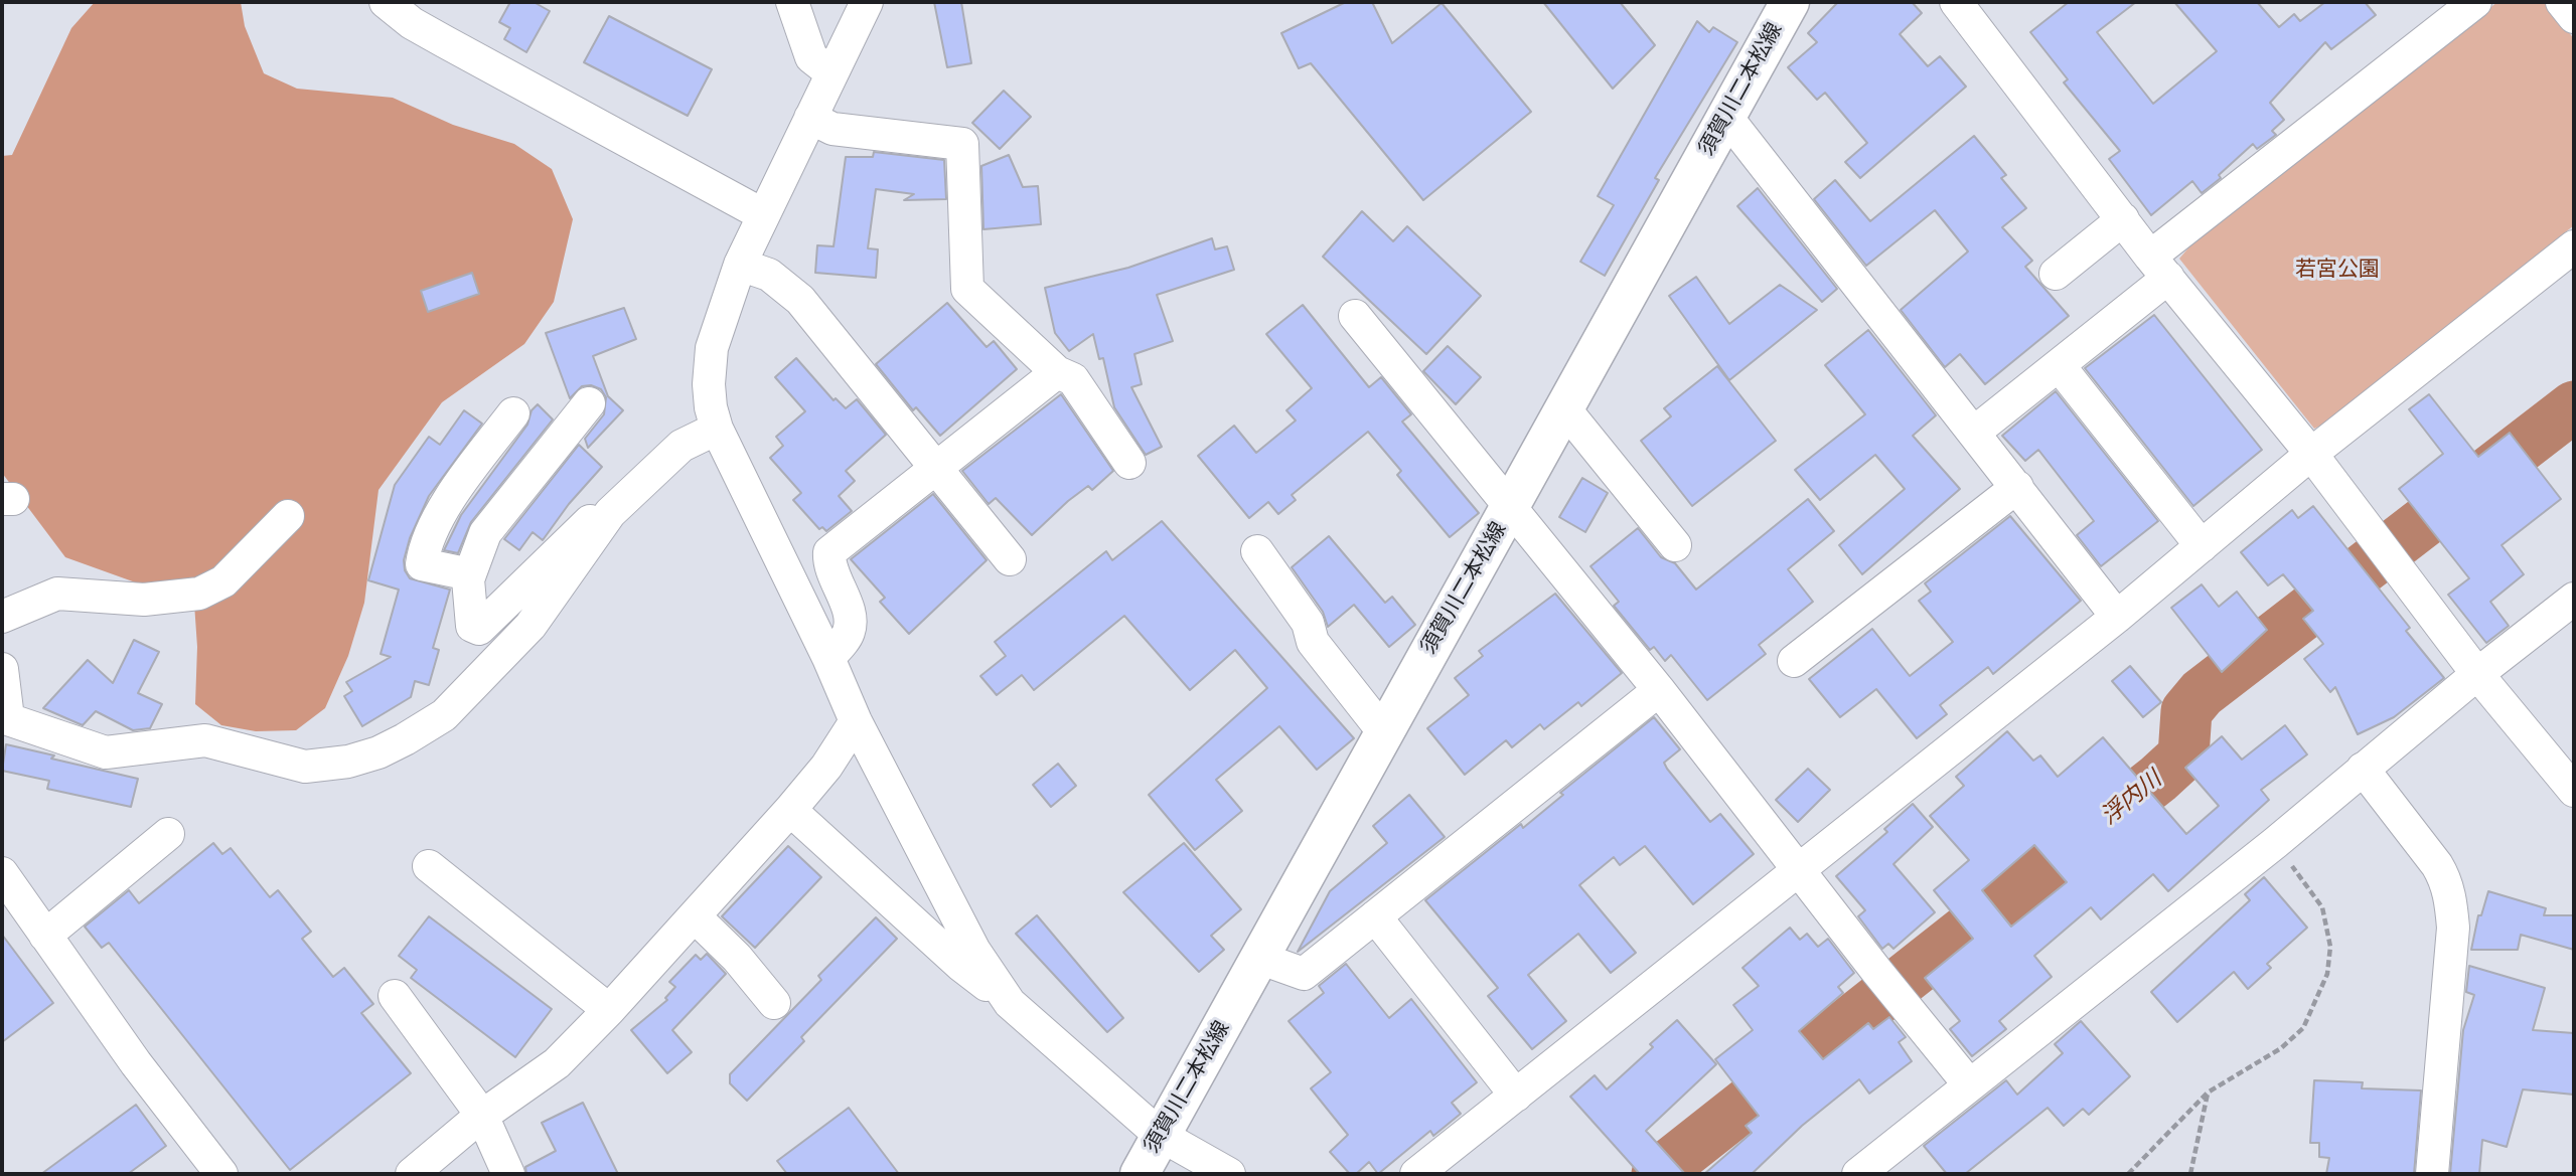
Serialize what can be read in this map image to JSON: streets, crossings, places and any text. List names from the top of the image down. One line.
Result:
{"streets":{"main road":["須賀川二本松線"]},"water":["浮内川"],"parks":["若宮公園"]}
